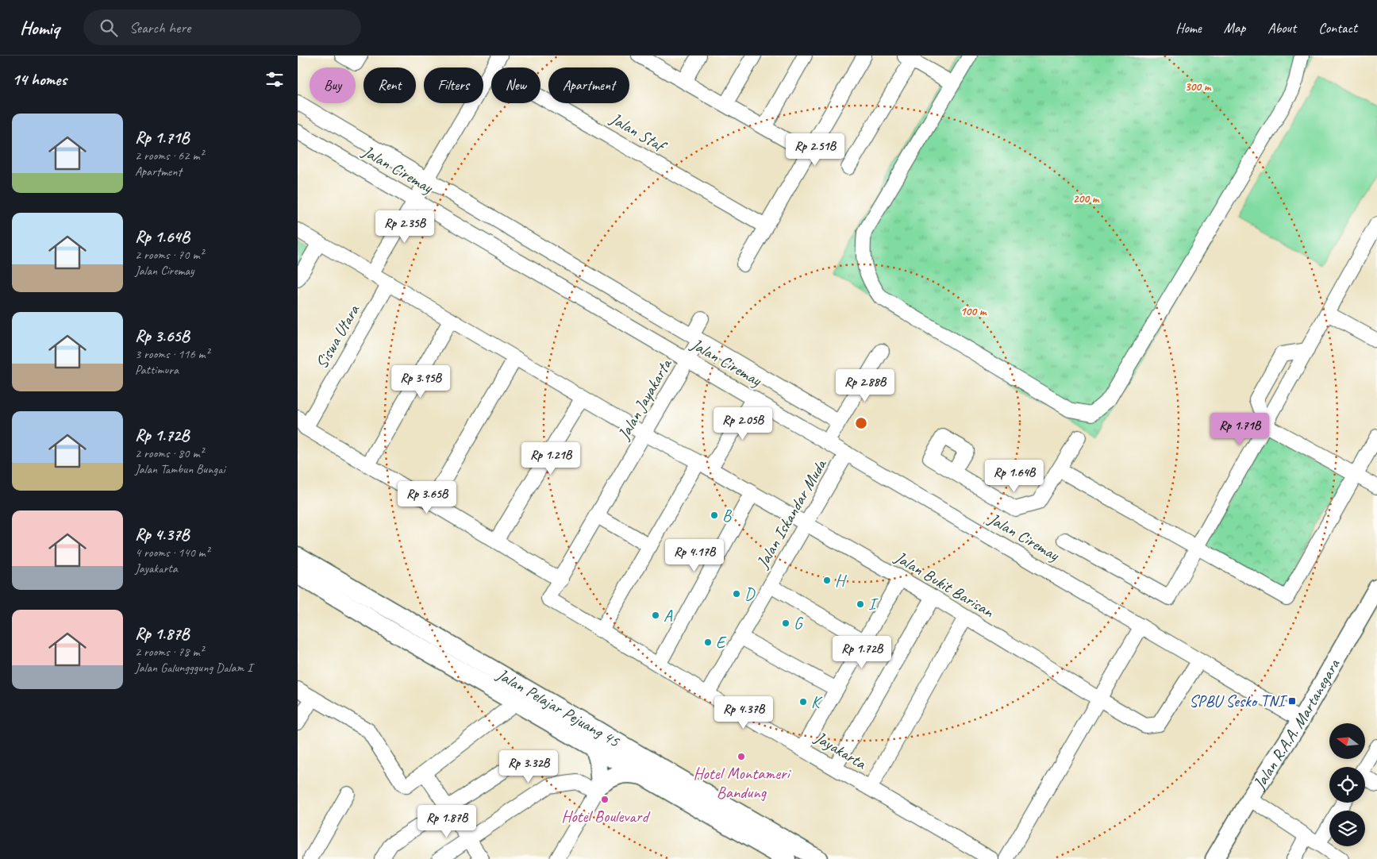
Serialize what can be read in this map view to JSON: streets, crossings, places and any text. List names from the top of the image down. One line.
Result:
{"streets":{"main road":["Jalan Pelajar Pejuang 45","Jalan R.A.A. Martanegara"],"street":["Jalan Staf","Jalan Ciremay","Siswa Utara","Jalan Jayakarta","Jalan Iskandar Muda","Jalan Bukit Barisan","Jayakarta"]},"crossings":[["Jalan Ciremay","Jalan Jayakarta"],["Jalan Ciremay","Jalan Iskandar Muda"],["Jalan Ciremay","Jalan Bukit Barisan"],["Jalan Ciremay","Jalan R.A.A. Martanegara"],["Siswa Utara","Jalan Bukit Barisan"],["Jalan Jayakarta","Jalan Bukit Barisan"],["Jalan Jayakarta","Jayakarta"],["Jalan Iskandar Muda","Jalan Bukit Barisan"],["Jalan Iskandar Muda","Jayakarta"]],"places":{"other":["B","H","D","I","A","G","E","K","Hotel Montameri Bandung","Hotel Boulevard"],"transit":["SPBU Sesko TNI"]},"north":"left","page":{"header":"Homiq","search":"Search here","nav":["Home","Map","About","Contact"],"heading":"14 homes","chip":["Buy","Rent","Filters","New","Apartment"],"list":[{"name":"Rp 1.71B","note":"2 rooms · 62 m² · Apartment"},{"name":"Rp 1.64B","note":"2 rooms · 70 m² · Jalan Ciremay"},{"name":"Rp 3.65B","note":"3 rooms · 116 m² · Pattimura"},{"name":"Rp 1.72B","note":"2 rooms · 80 m² · Jalan Tambun Bungai"},{"name":"Rp 4.37B","note":"4 rooms · 140 m² · Jayakarta"},{"name":"Rp 1.87B","note":"2 rooms · 78 m² · Jalan Galungggung Dalam I"}],"price":["Rp 2.51B","Rp 2.35B","Rp 3.95B","Rp 2.88B","Rp 2.05B","Rp 1.71B","Rp 1.21B","Rp 1.64B","Rp 3.65B","Rp 4.17B","Rp 1.72B","Rp 4.37B","Rp 3.32B","Rp 1.87B"]},"rings":["300 m","200 m","100 m"]}
